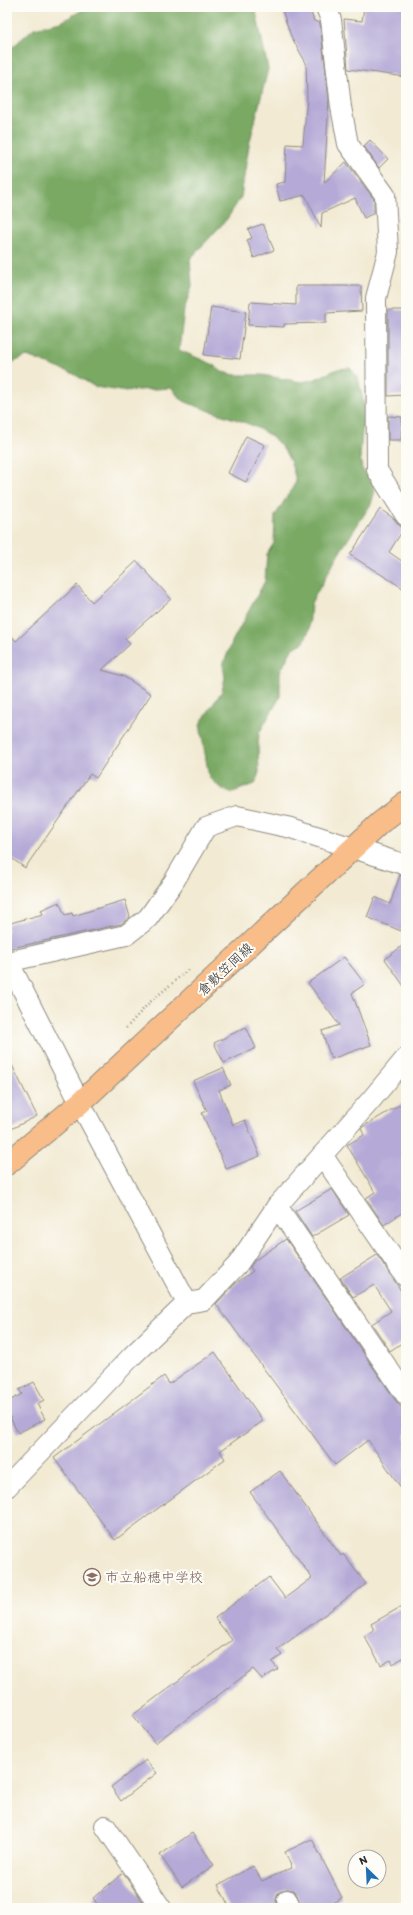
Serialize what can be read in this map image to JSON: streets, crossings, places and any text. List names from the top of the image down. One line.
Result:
{"streets":{"main road":["倉敷笠岡線"]},"places":{"school or university":["市立船穂中学校"]},"north":"top left"}
